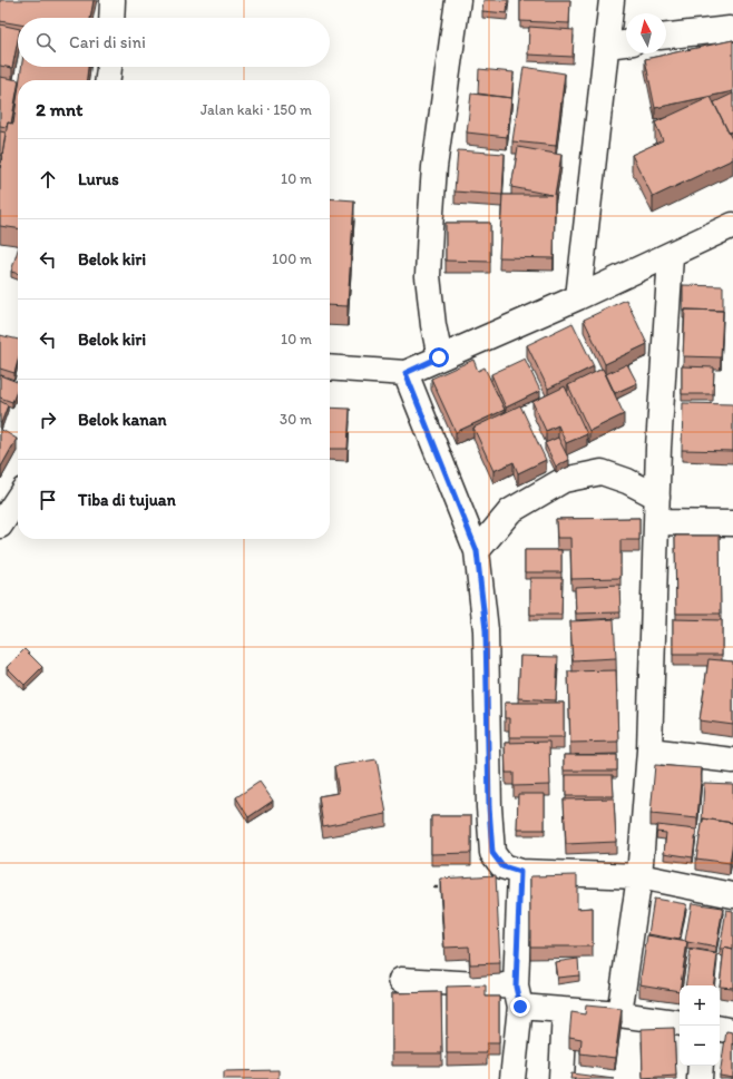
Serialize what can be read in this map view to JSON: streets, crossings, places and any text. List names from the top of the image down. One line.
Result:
{"north":"top","page":{"search":"Cari di sini","heading":["2 mnt","Jalan kaki · 150 m"],"list":[["Lurus","10 m"],["Belok kiri","100 m"],["Belok kiri","10 m"],["Belok kanan","30 m"],"Tiba di tujuan"],"map_buttons":["+","−"]}}
